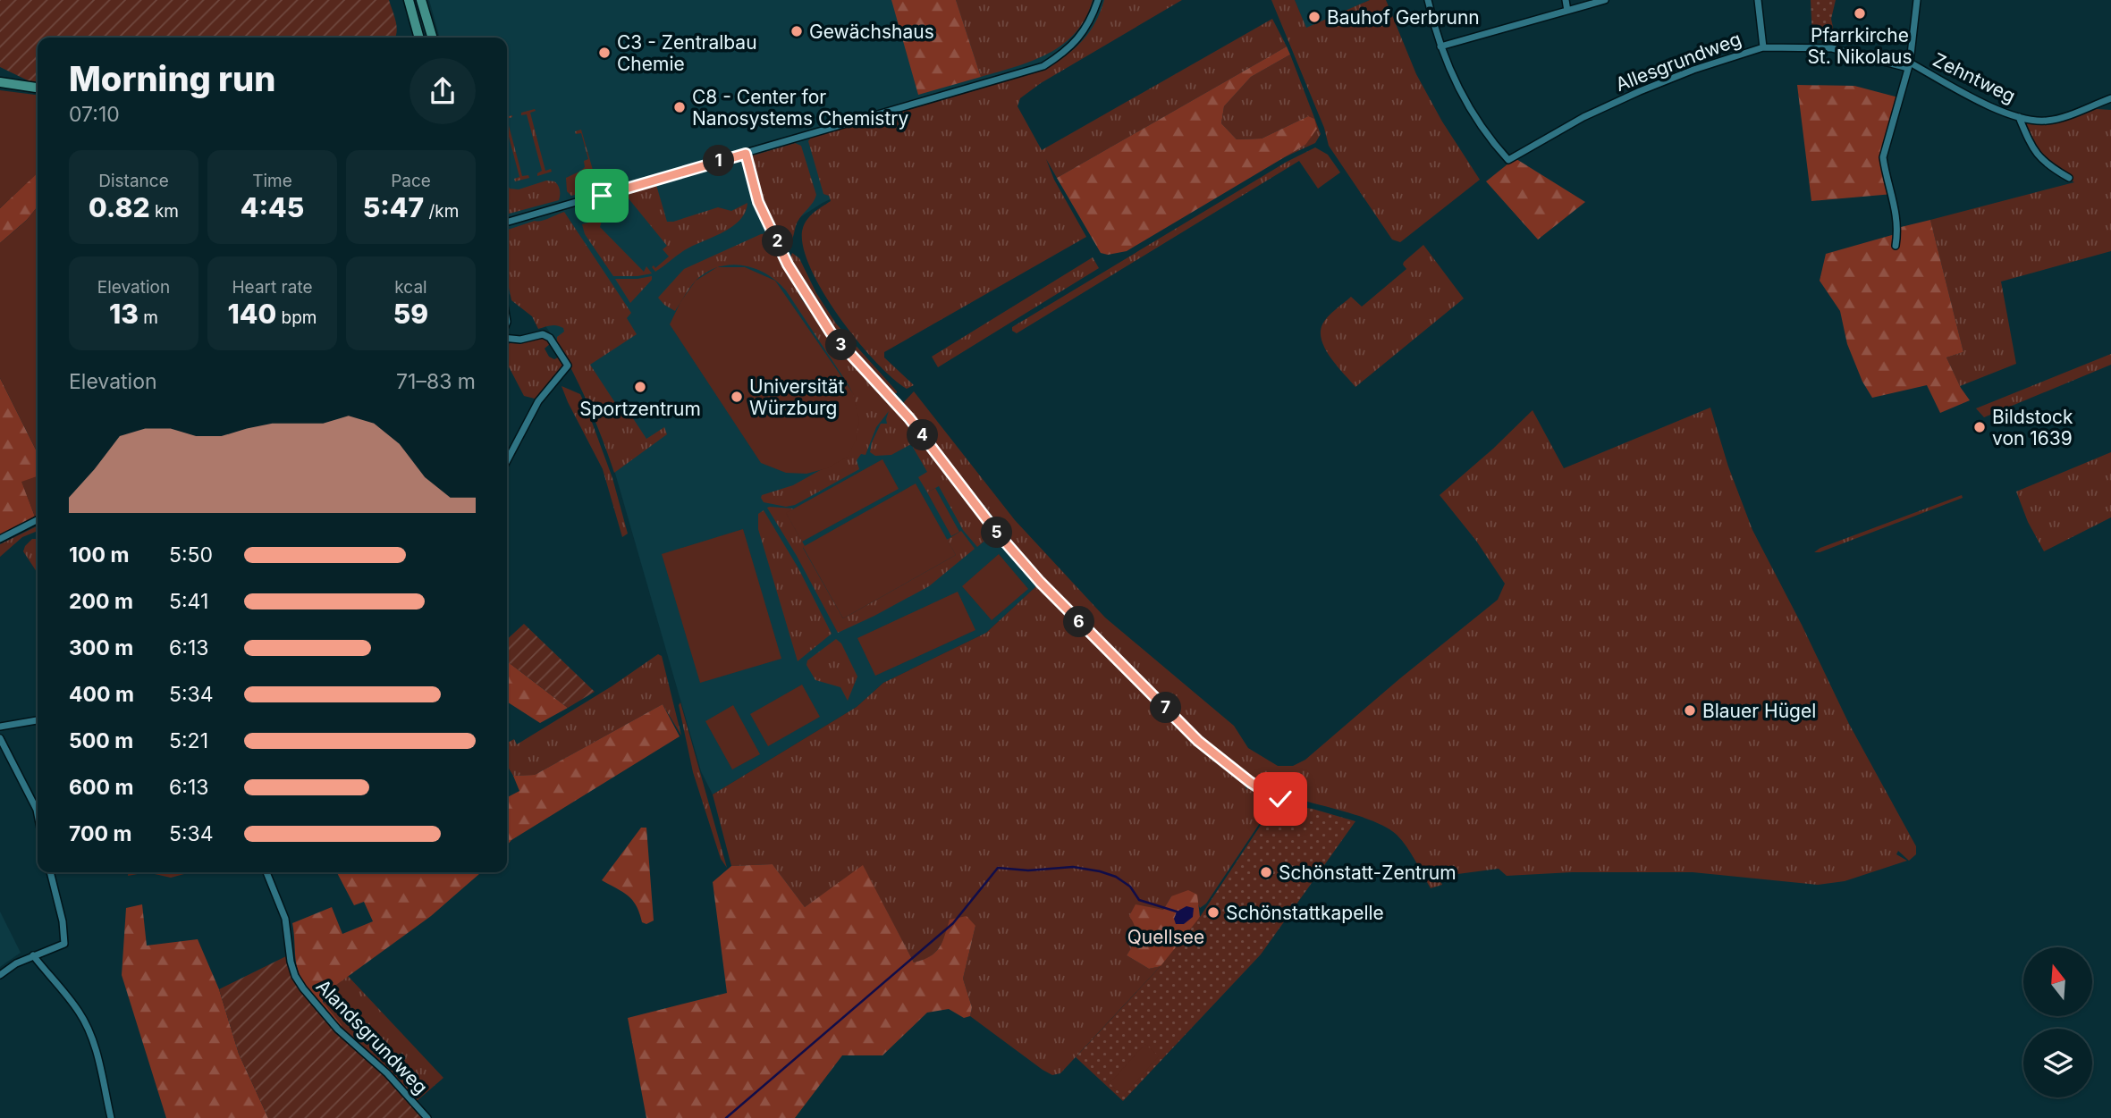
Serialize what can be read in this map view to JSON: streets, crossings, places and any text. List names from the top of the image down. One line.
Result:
{"streets":{"street":["Allesgrundweg","Zehntweg","Alandsgrundweg"]},"crossings":[["Allesgrundweg","Zehntweg"]],"parks":["Quellsee"],"places":["Pfarrkirche St. Nikolaus","Bauhof Gerbrunn","Gewächshaus","C3 - Zentralbau Chemie","C8 - Center for Nanosystems Chemistry","Sportzentrum","Universität Würzburg","Bildstock von 1639","Blauer Hügel","Schönstatt-Zentrum","Schönstattkapelle"],"north":"top","page":{"heading":["Morning run","07:10"],"stats":[["Distance","0.82 km"],["Time","4:45"],["Pace","5:47 /km"],["Elevation","13 m"],["Heart rate","140 bpm"],["kcal","59"]],"pins":["1","2","3","4","5","6","7"],"chart":["Elevation","71–83 m"],"list":[{"name":"100 m","note":"5:50"},{"name":"200 m","note":"5:41"},{"name":"300 m","note":"6:13"},{"name":"400 m","note":"5:34"},{"name":"500 m","note":"5:21"},{"name":"600 m","note":"6:13"},{"name":"700 m","note":"5:34"}]}}
